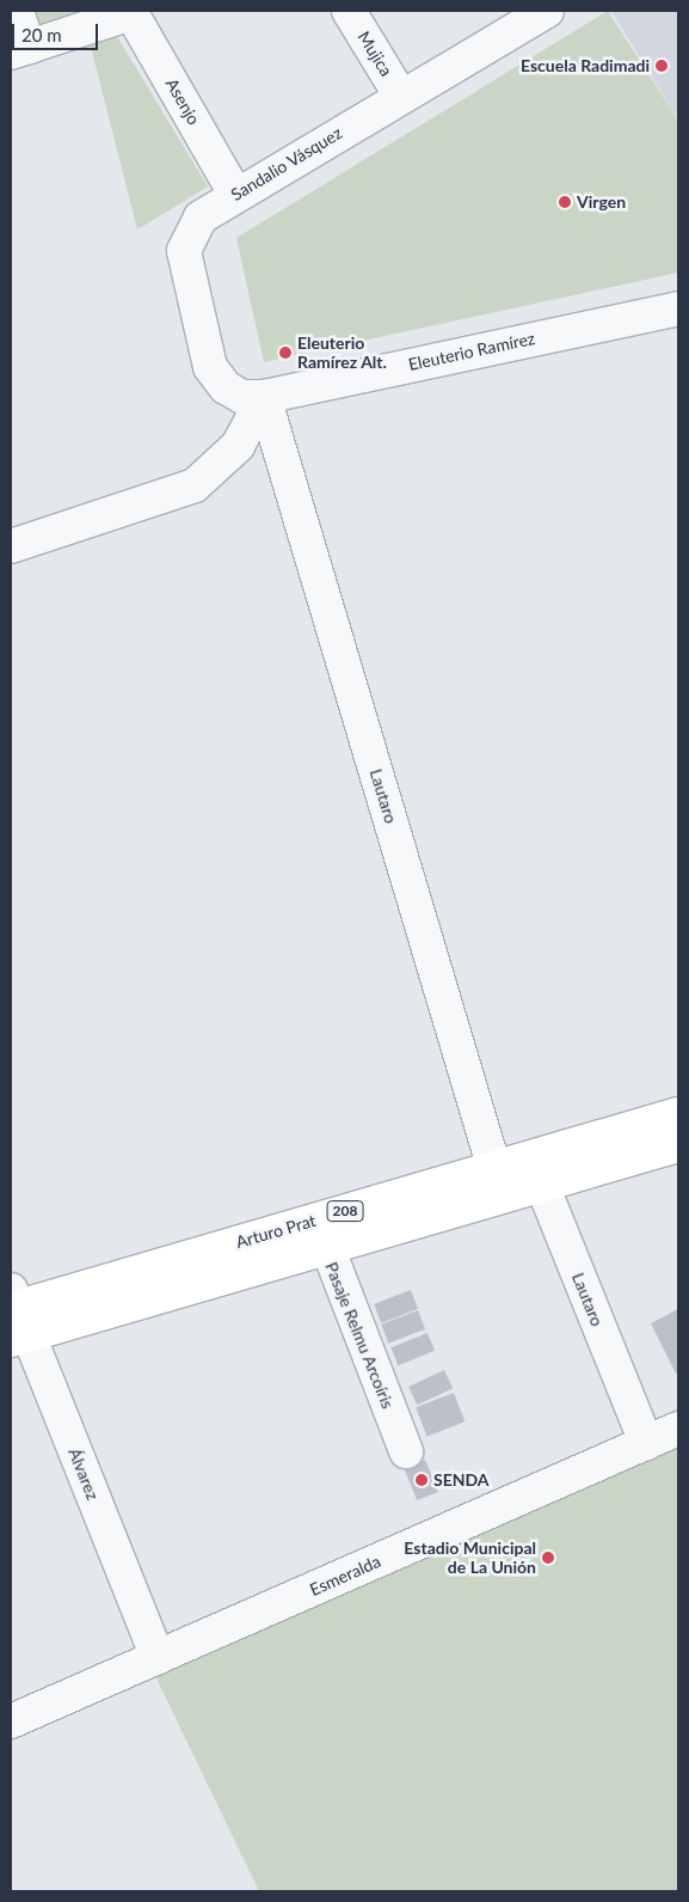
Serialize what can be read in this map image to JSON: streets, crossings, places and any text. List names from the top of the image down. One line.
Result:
{"streets":{"main road":["208","Arturo Prat"],"street":["Mujica","Asenjo","Sandalio Vásquez","Eleuterio Ramírez","Lautaro","Pasaje Relmu Arcoíris","Álvarez","Esmeralda"]},"crossings":[["Mujica","Sandalio Vásquez"],["Asenjo","Sandalio Vásquez"],["Sandalio Vásquez","Eleuterio Ramírez"],["Sandalio Vásquez","Lautaro"],["Eleuterio Ramírez","Lautaro"],["Lautaro","Arturo Prat"],["Lautaro","Esmeralda"],["Arturo Prat","Pasaje Relmu Arcoíris"],["Arturo Prat","Álvarez"],["Álvarez","Esmeralda"]],"places":["Escuela Radimadi","Virgen","Eleuterio Ramírez Alt.","SENDA","Estadio Municipal de La Unión"],"scale_bar":"20 m"}
